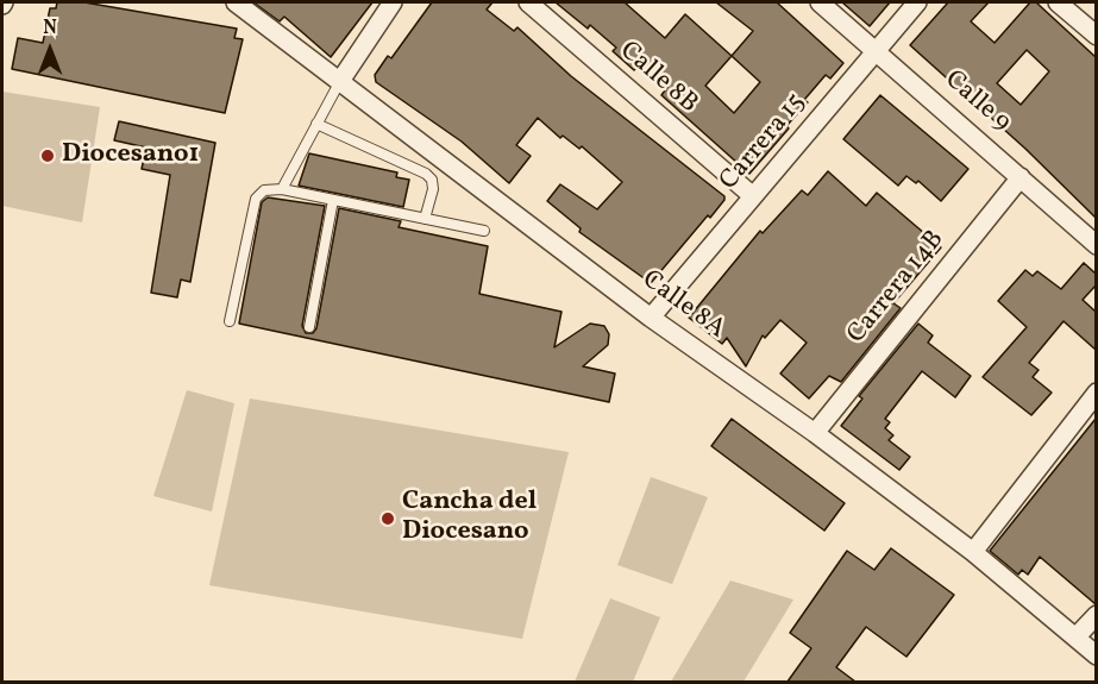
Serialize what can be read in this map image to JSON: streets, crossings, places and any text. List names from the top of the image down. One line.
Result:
{"streets":{"street":["Calle 8B","Calle 9","Carrera 15","Carrera 14B","Calle 8A"]},"crossings":[["Calle 8B","Carrera 15"],["Calle 9","Carrera 15"],["Calle 9","Carrera 14B"],["Carrera 15","Calle 8A"],["Carrera 14B","Calle 8A"]],"places":["Diocesano1","Cancha del Diocesano"],"north":"top"}
